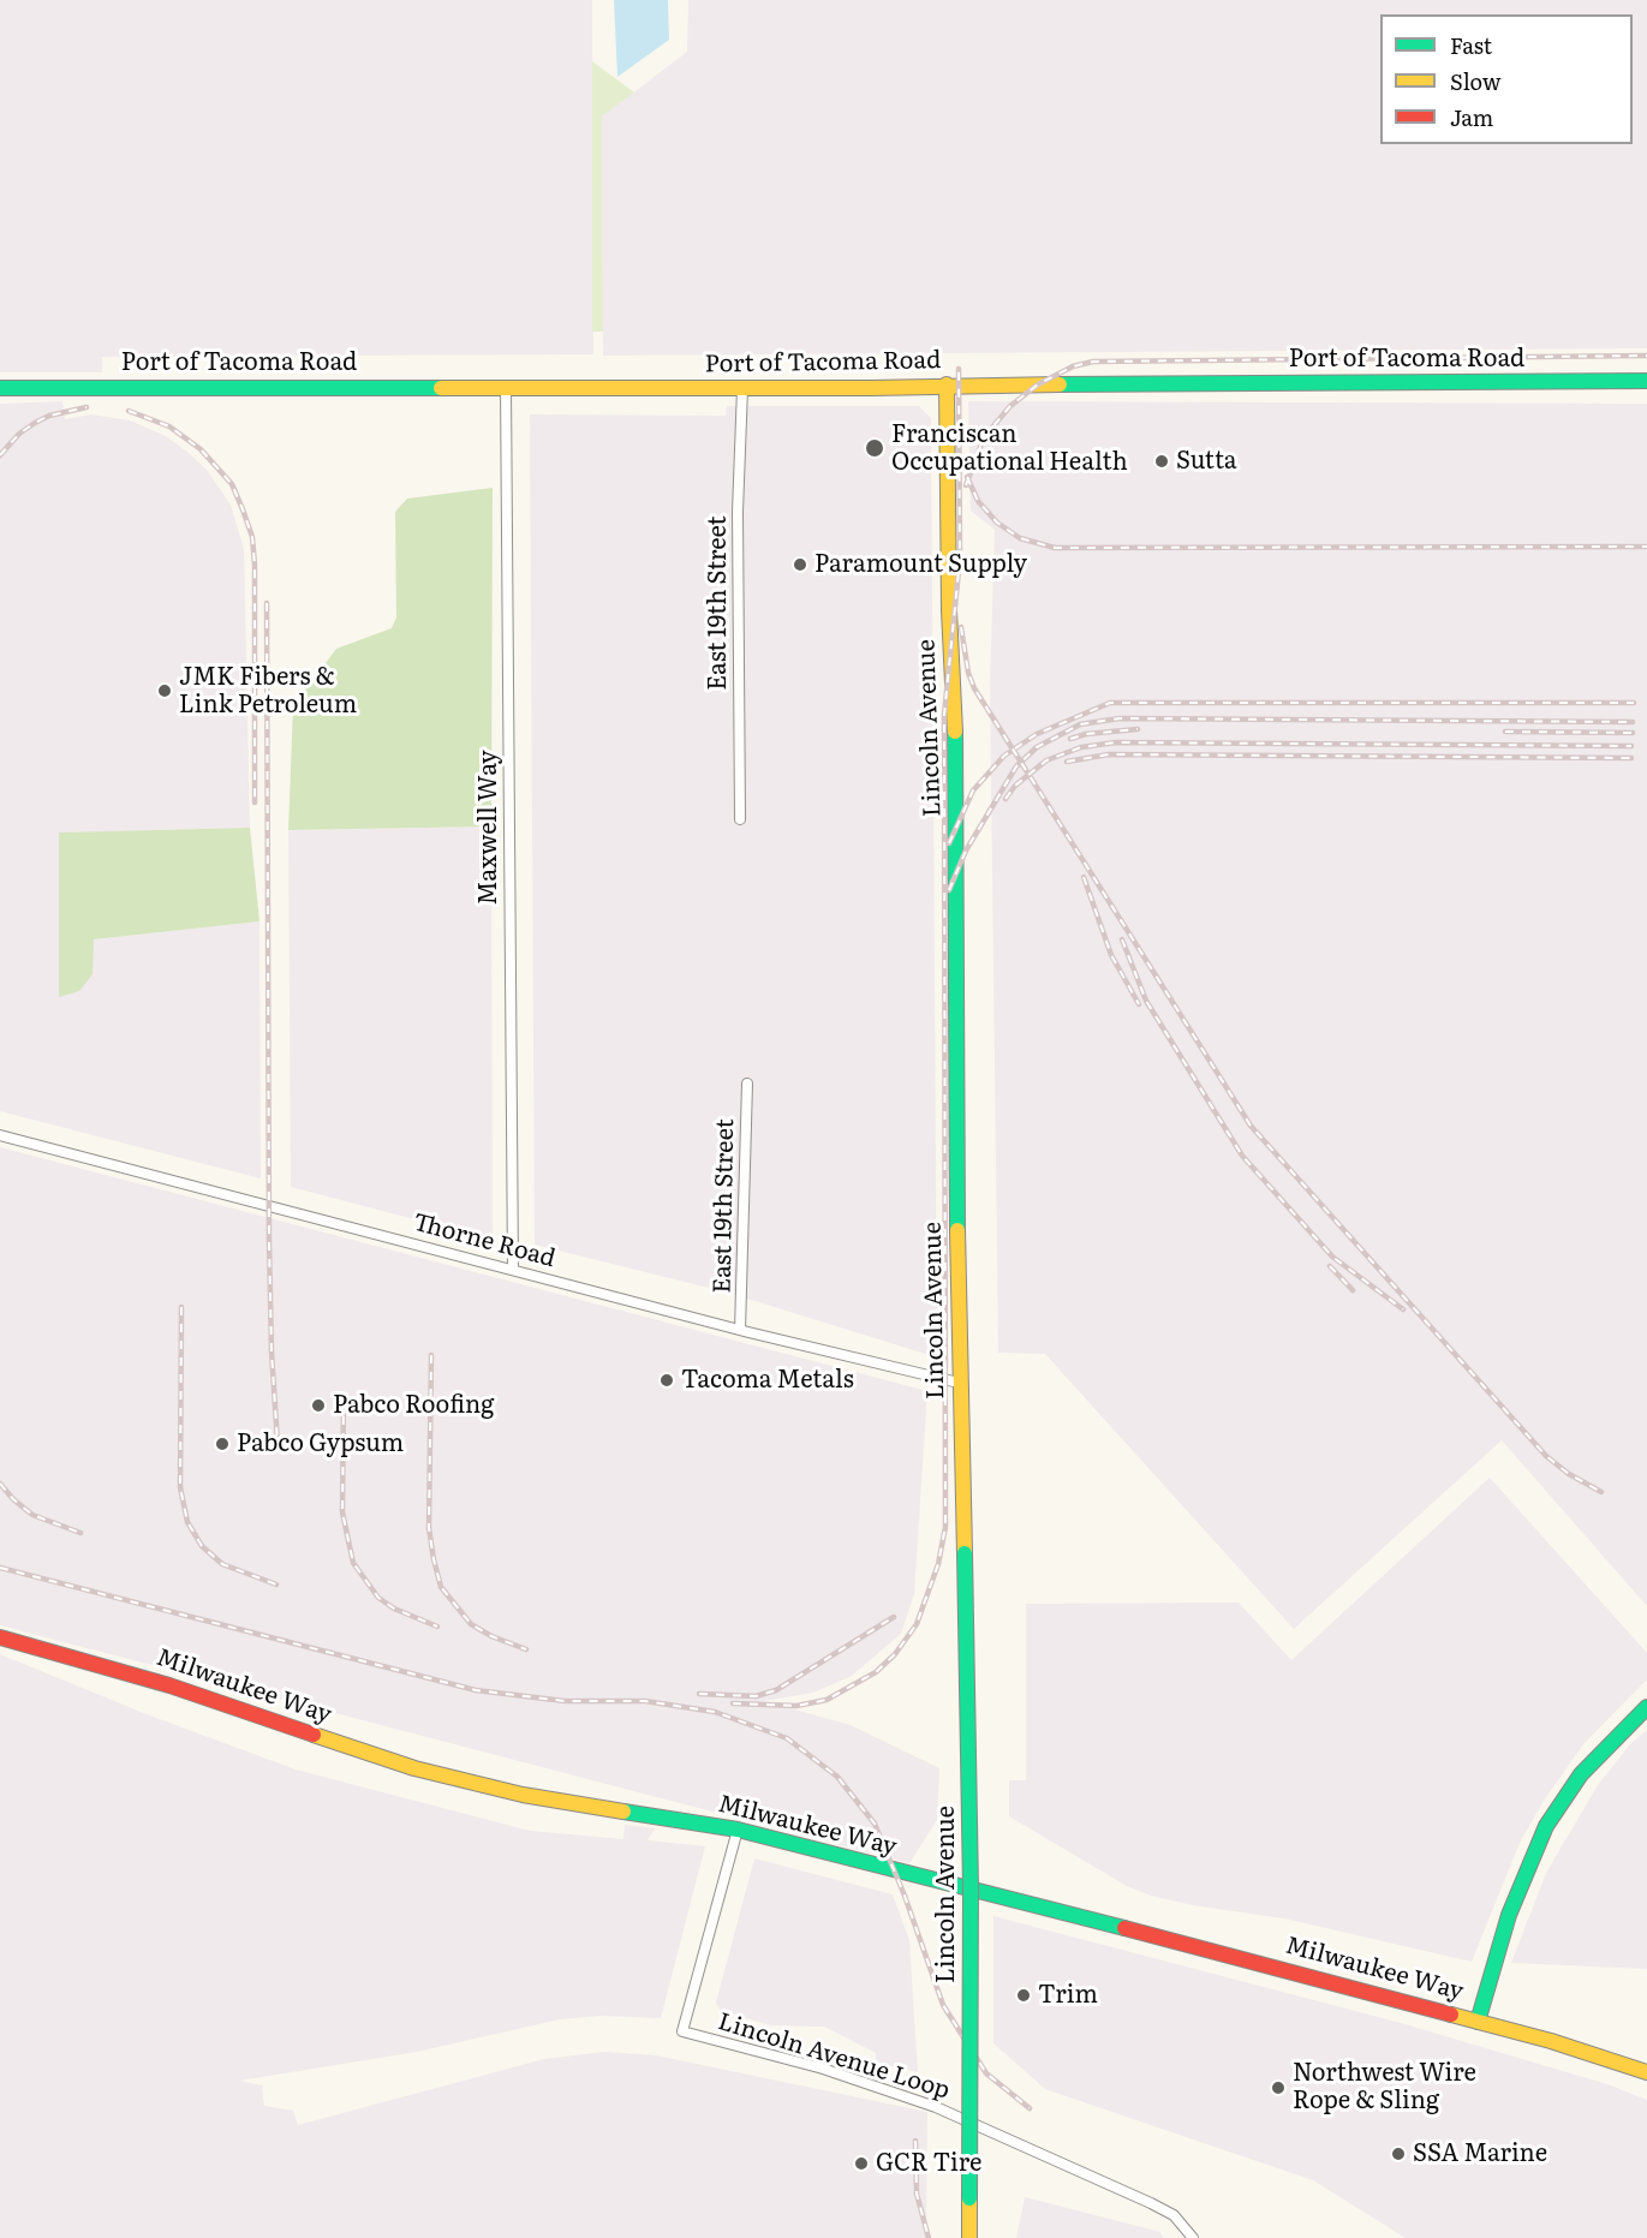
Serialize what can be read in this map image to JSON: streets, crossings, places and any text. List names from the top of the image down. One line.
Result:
{"streets":{"street":["Port of Tacoma Road","East 19th Street","Lincoln Avenue","Maxwell Way","Thorne Road","Milwaukee Way","Lincoln Avenue Loop"]},"crossings":[["Port of Tacoma Road","East 19th Street"],["Port of Tacoma Road","Lincoln Avenue"],["Port of Tacoma Road","Maxwell Way"],["East 19th Street","Thorne Road"],["Lincoln Avenue","Thorne Road"],["Maxwell Way","Thorne Road"],["Milwaukee Way","Lincoln Avenue Loop"]],"places":["Franciscan Occupational Health","Sutta","Paramount Supply","JMK Fibers & Link Petroleum","Tacoma Metals","Pabco Roofing","Pabco Gypsum","Trim","Northwest Wire Rope & Sling","SSA Marine","GCR Tire"],"legend":["Fast","Slow","Jam"]}
